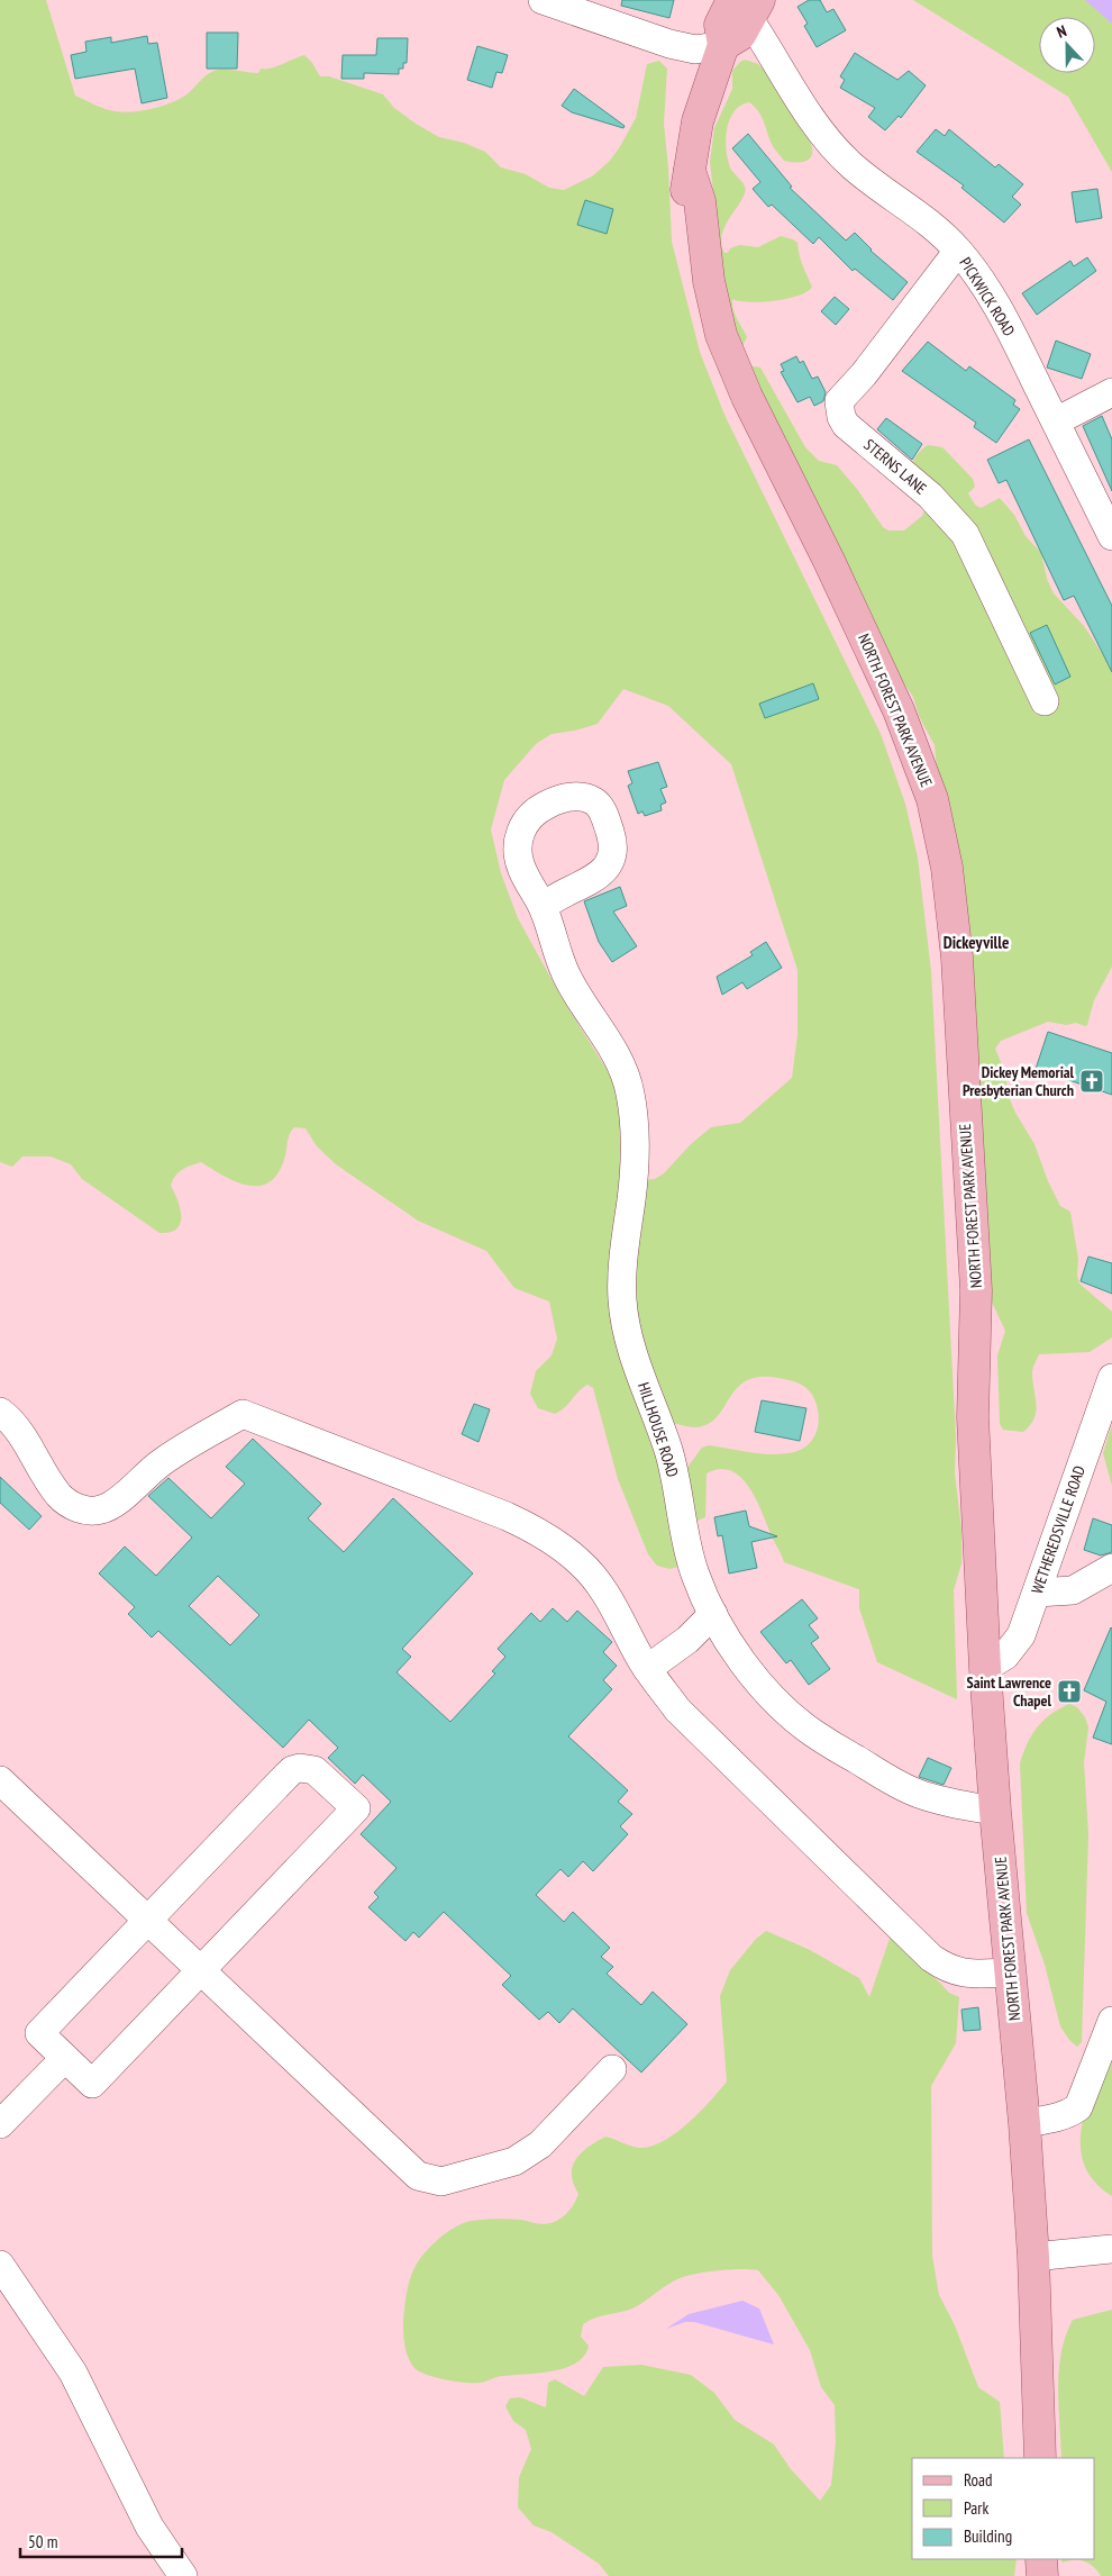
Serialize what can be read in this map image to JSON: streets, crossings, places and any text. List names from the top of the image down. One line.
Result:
{"streets":{"main road":["NORTH FOREST PARK AVENUE"],"street":["PICKWICK ROAD","STERNS LANE","HILLHOUSE ROAD","WETHEREDSVILLE ROAD"]},"crossings":[["PICKWICK ROAD","STERNS LANE"],["NORTH FOREST PARK AVENUE","HILLHOUSE ROAD"],["NORTH FOREST PARK AVENUE","WETHEREDSVILLE ROAD"]],"districts":["Dickeyville"],"places":{"church":["Dickey Memorial Presbyterian Church","Saint Lawrence Chapel"]},"legend":["Road","Park","Building"],"scale_bar":"50 m","north":"top"}
